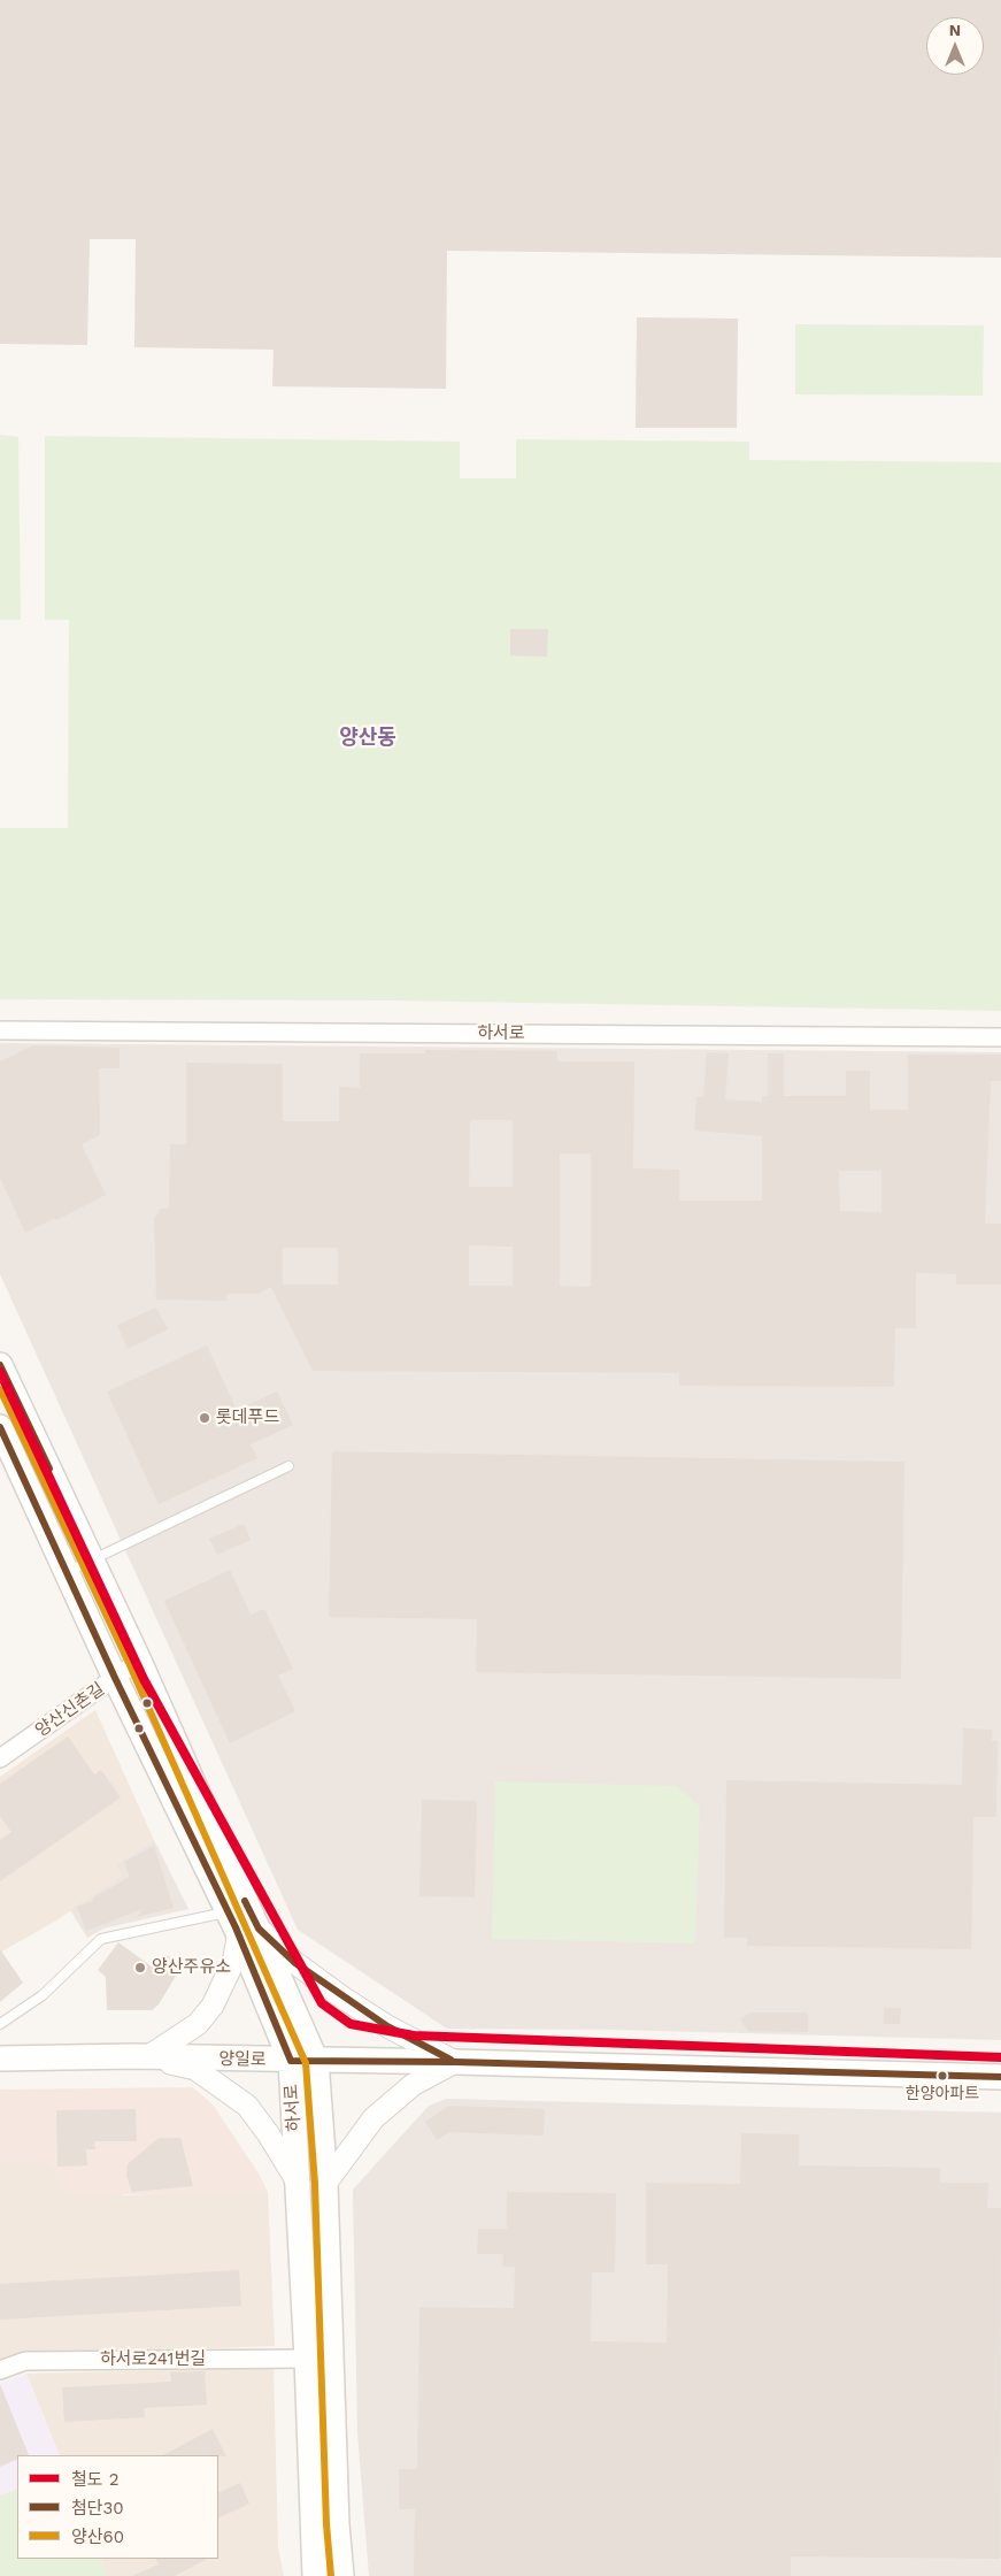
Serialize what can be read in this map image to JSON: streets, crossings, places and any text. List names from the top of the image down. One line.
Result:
{"streets":{"main road":["하서로","양일로"],"street":["양산신촌길","하서로241번길"]},"crossings":[["하서로","양산신촌길"],["하서로","양일로"],["하서로","하서로241번길"]],"districts":["양산동"],"places":["롯데푸드","양산주유소","한양아파트"],"lines":["transit line 첨단30","rail line 2","transit line 양산60"],"legend":["철도 2","첨단30","양산60"],"north":"top"}
